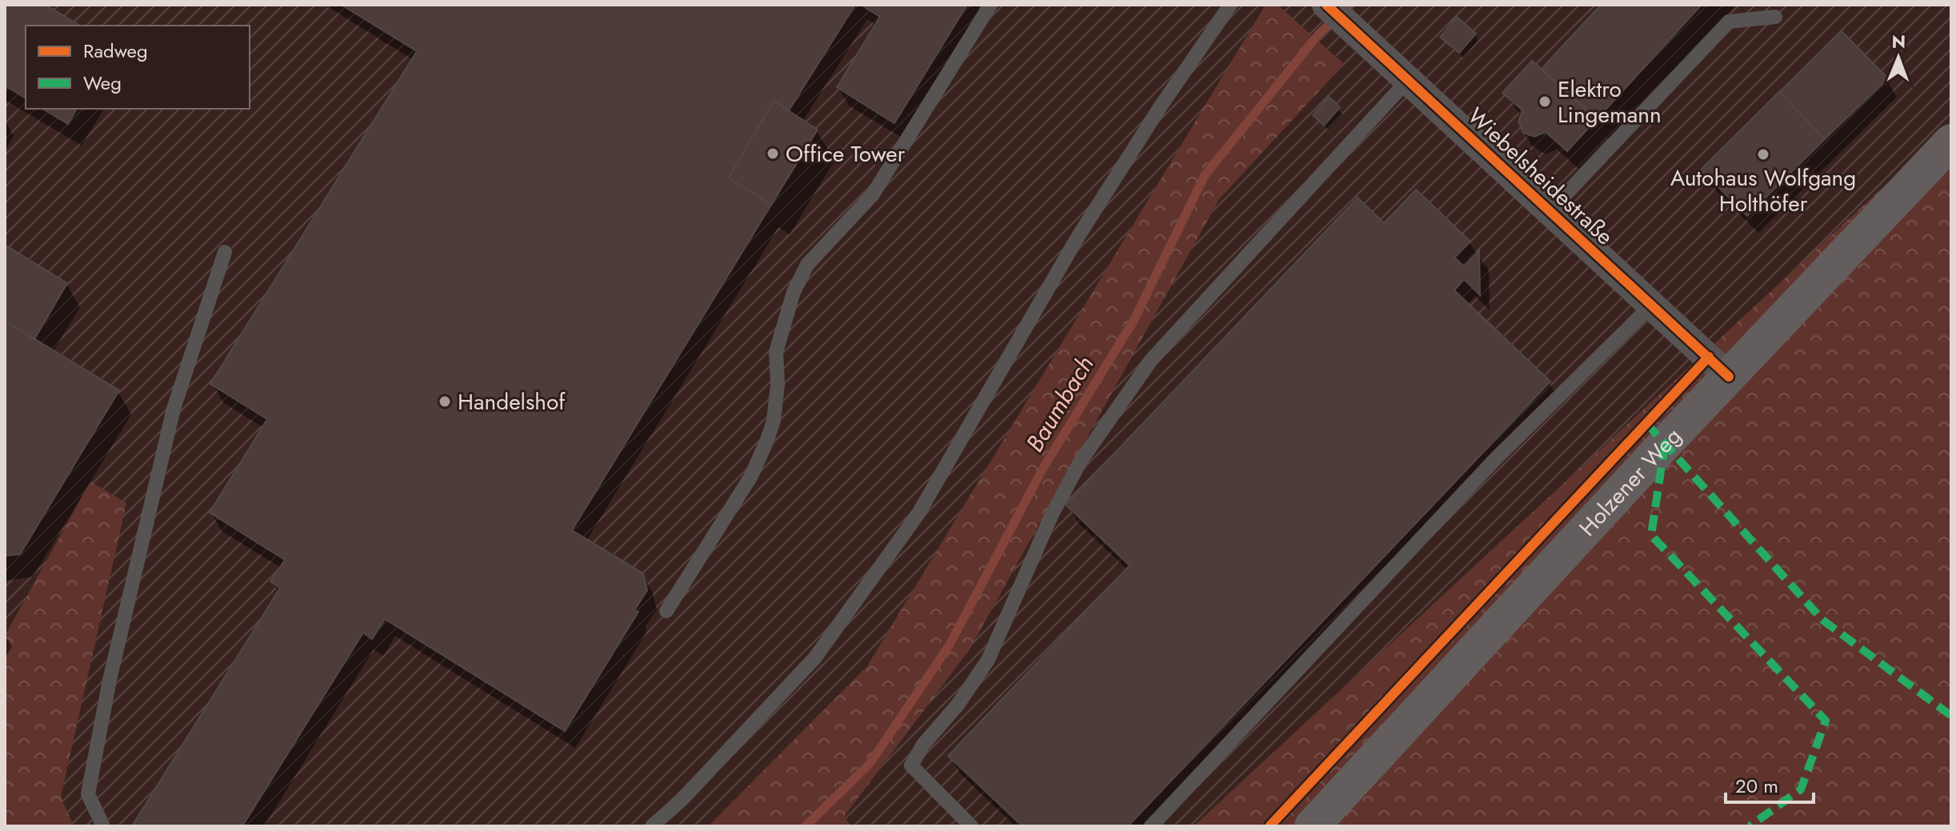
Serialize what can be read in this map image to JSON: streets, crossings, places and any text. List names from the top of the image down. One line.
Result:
{"streets":{"main road":["Holzener Weg"],"street":["Wiebelsheidestraße"]},"crossings":[["Wiebelsheidestraße","Holzener Weg"]],"water":["Baumbach"],"places":["Elektro Lingemann","Office Tower","Autohaus Wolfgang Holthöfer","Handelshof"],"legend":["Radweg","Weg"],"scale_bar":"20 m","north":"top"}
